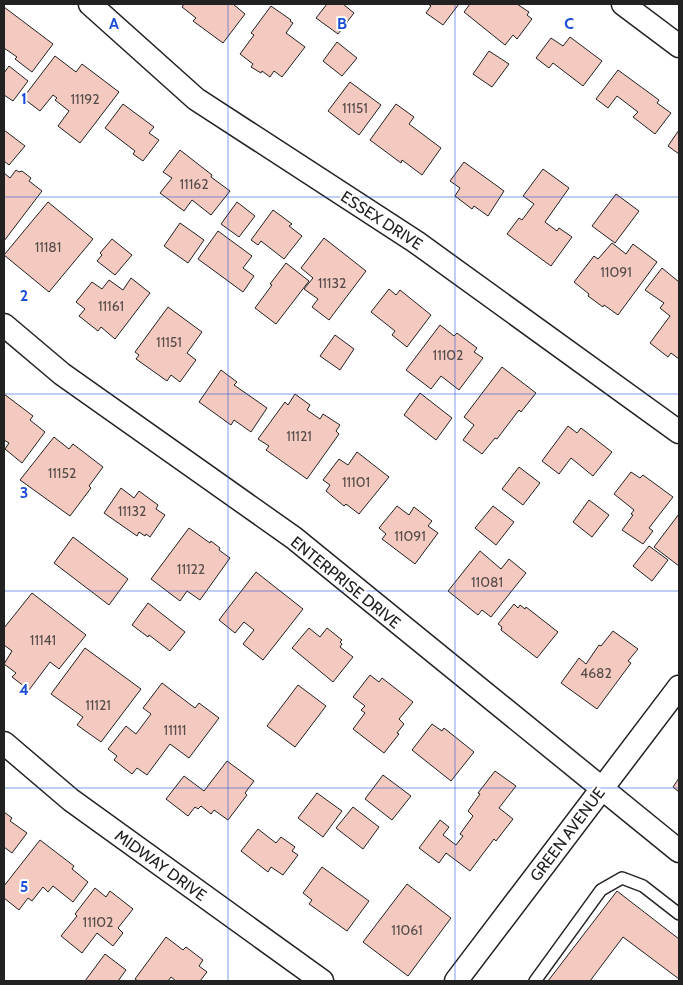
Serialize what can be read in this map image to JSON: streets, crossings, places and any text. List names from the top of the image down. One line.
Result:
{"streets":{"street":["ESSEX DRIVE","ENTERPRISE DRIVE","GREEN AVENUE","MIDWAY DRIVE"]},"crossings":[["ENTERPRISE DRIVE","GREEN AVENUE"]],"house_numbers":["11192","11151","11162","11181","11091","11132","11161","11151","11102","11121","11152","11101","11132","11091","11122","11081","11141","4682","11121","11111","11102","11061"],"grid":{"columns":["A","B","C"],"rows":["1","2","3","4","5"]}}
